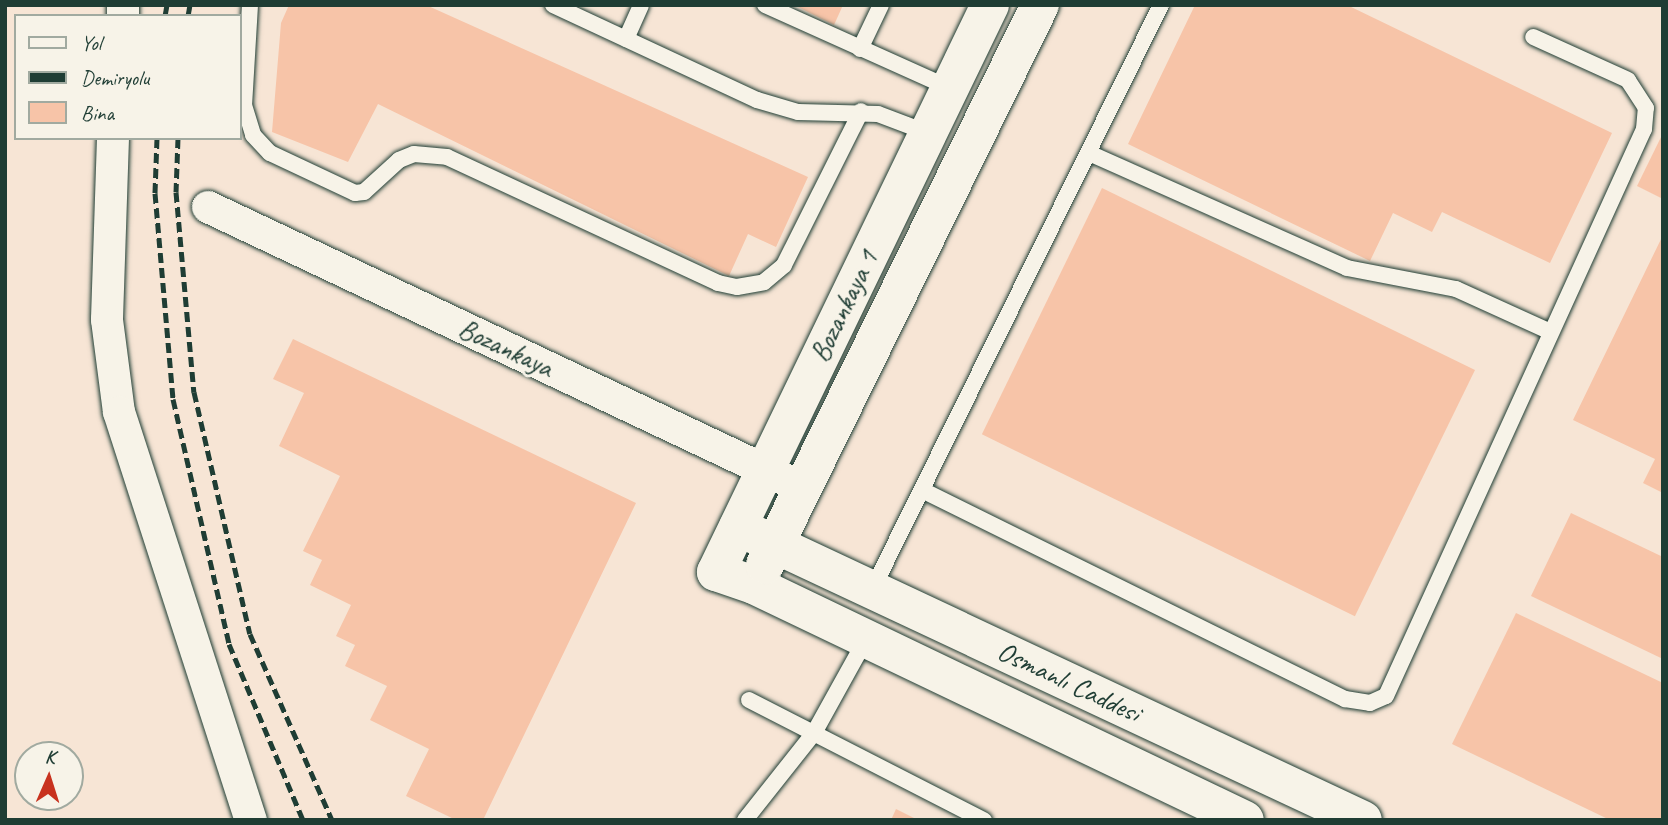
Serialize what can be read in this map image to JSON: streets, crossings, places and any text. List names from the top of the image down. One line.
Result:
{"streets":{"street":["Bozankaya 1","Bozankaya","Osmanlı Caddesi"]},"crossings":[["Bozankaya 1","Bozankaya"],["Bozankaya 1","Osmanlı Caddesi"]],"legend":["Yol","Demiryolu","Bina"],"north":"top"}
